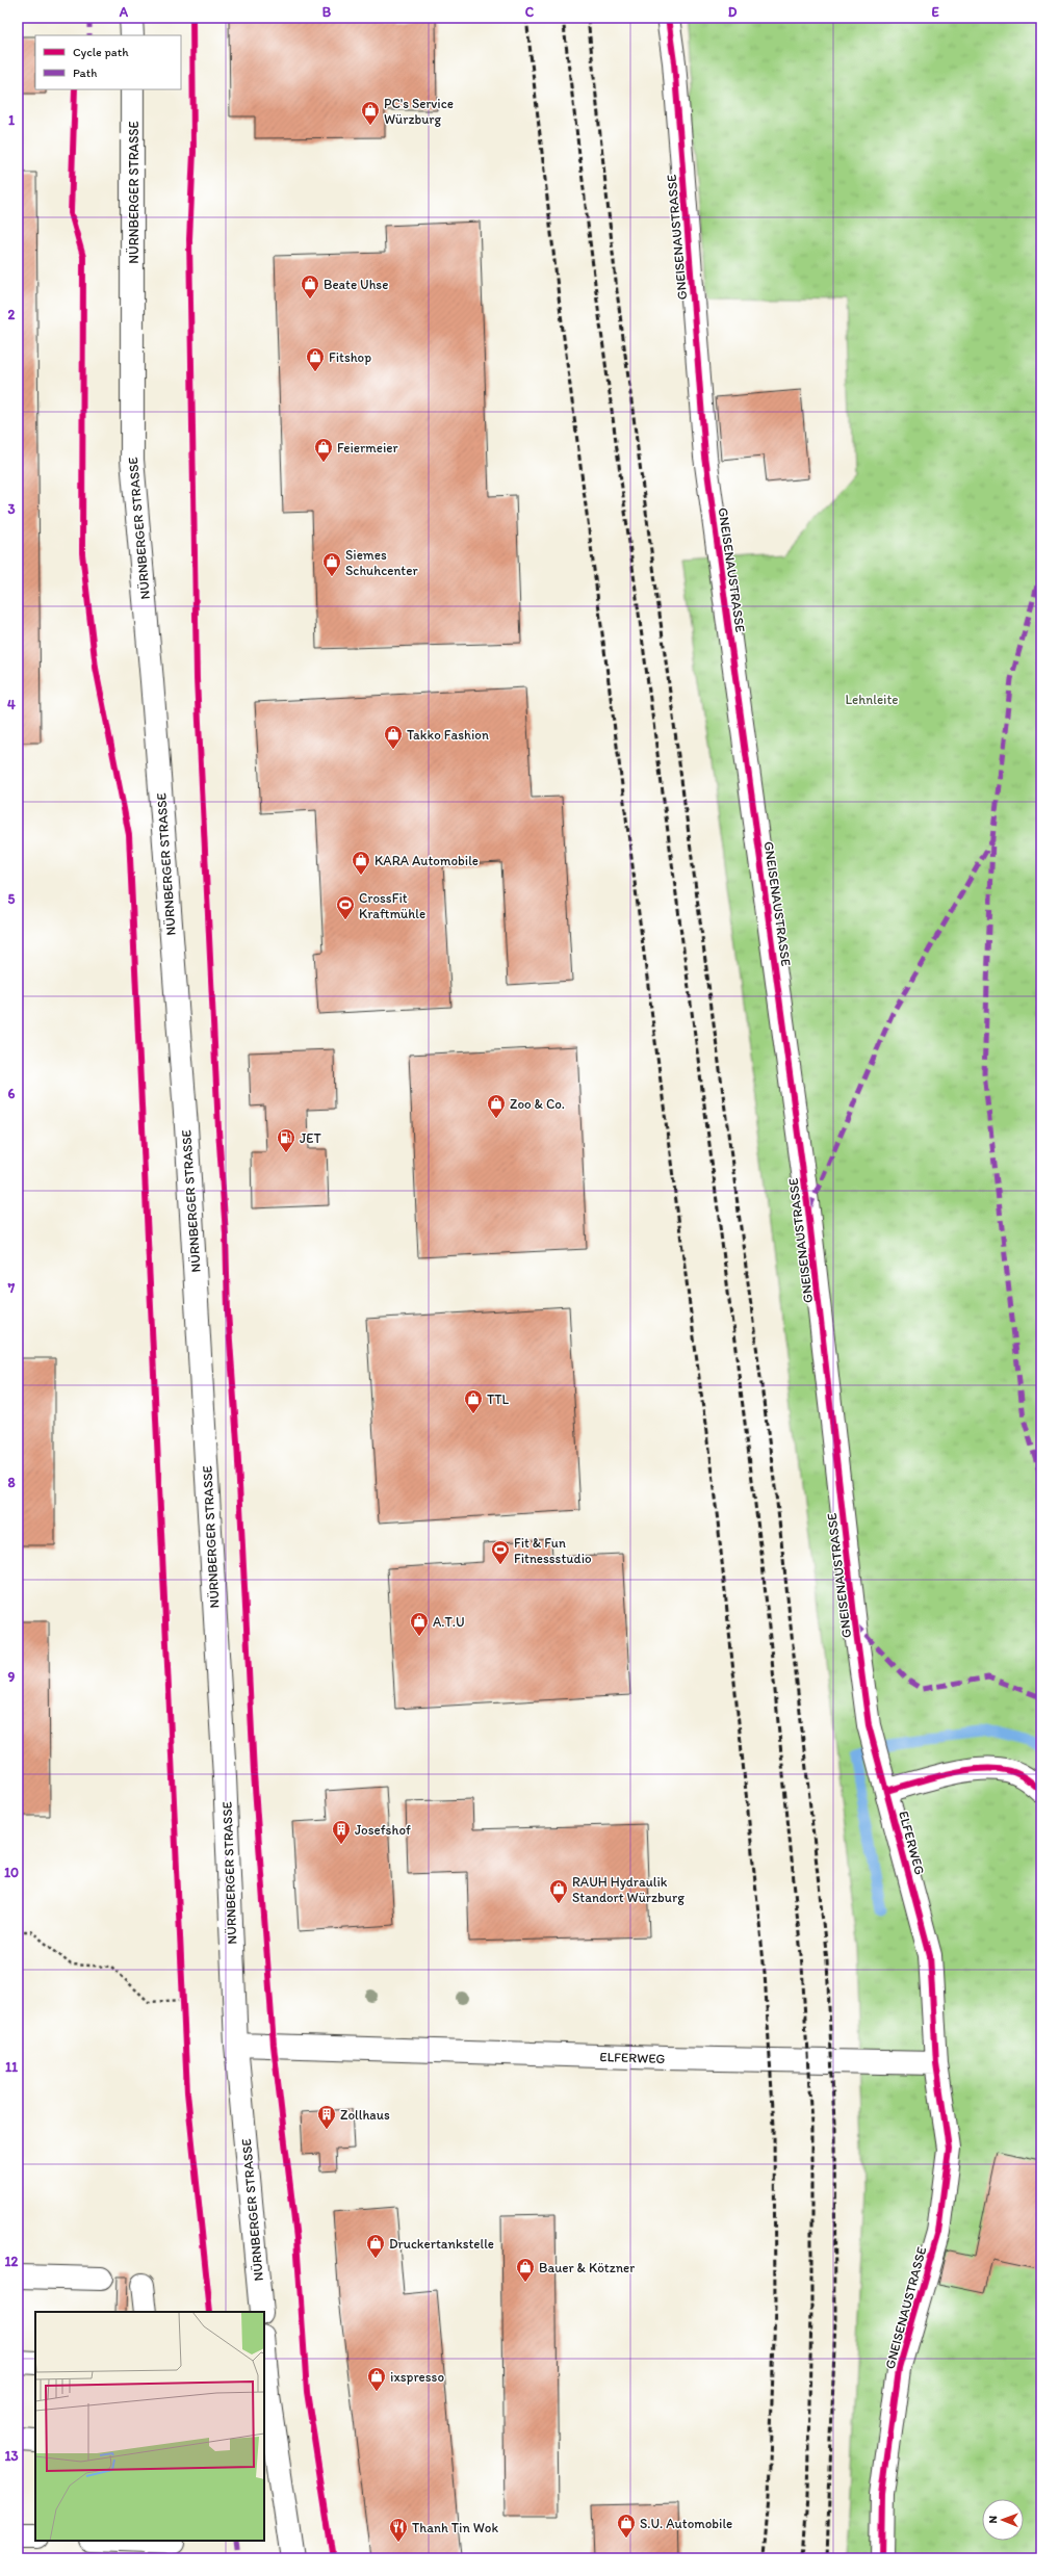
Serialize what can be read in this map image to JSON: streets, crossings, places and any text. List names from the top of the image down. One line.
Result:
{"streets":{"street":["NÜRNBERGER STRASSE","GNEISENAUSTRASSE","ELFERWEG"]},"crossings":[["NÜRNBERGER STRASSE","ELFERWEG"],["GNEISENAUSTRASSE","ELFERWEG"]],"parks":["Lehnleite"],"places":{"shop":["PC's Service Würzburg","Beate Uhse","Fitshop","Feiermeier","Siemes Schuhcenter","Takko Fashion","KARA Automobile","Zoo & Co.","TTL","A.T.U","RAUH Hydraulik Standort Würzburg","Druckertankstelle","Bauer & Kötzner","ixspresso","S.U. Automobile"],"sports":["CrossFit Kraftmühle","Fit & Fun Fitnessstudio"],"fuel station":["JET"],"building":["Josefshof","Zollhaus"],"restaurant":["Thanh Tin Wok"]},"legend":["Cycle path","Path"],"north":"left","grid":{"columns":["A","B","C","D","E"],"rows":["1","2","3","4","5","6","7","8","9","10","11","12","13"]}}
